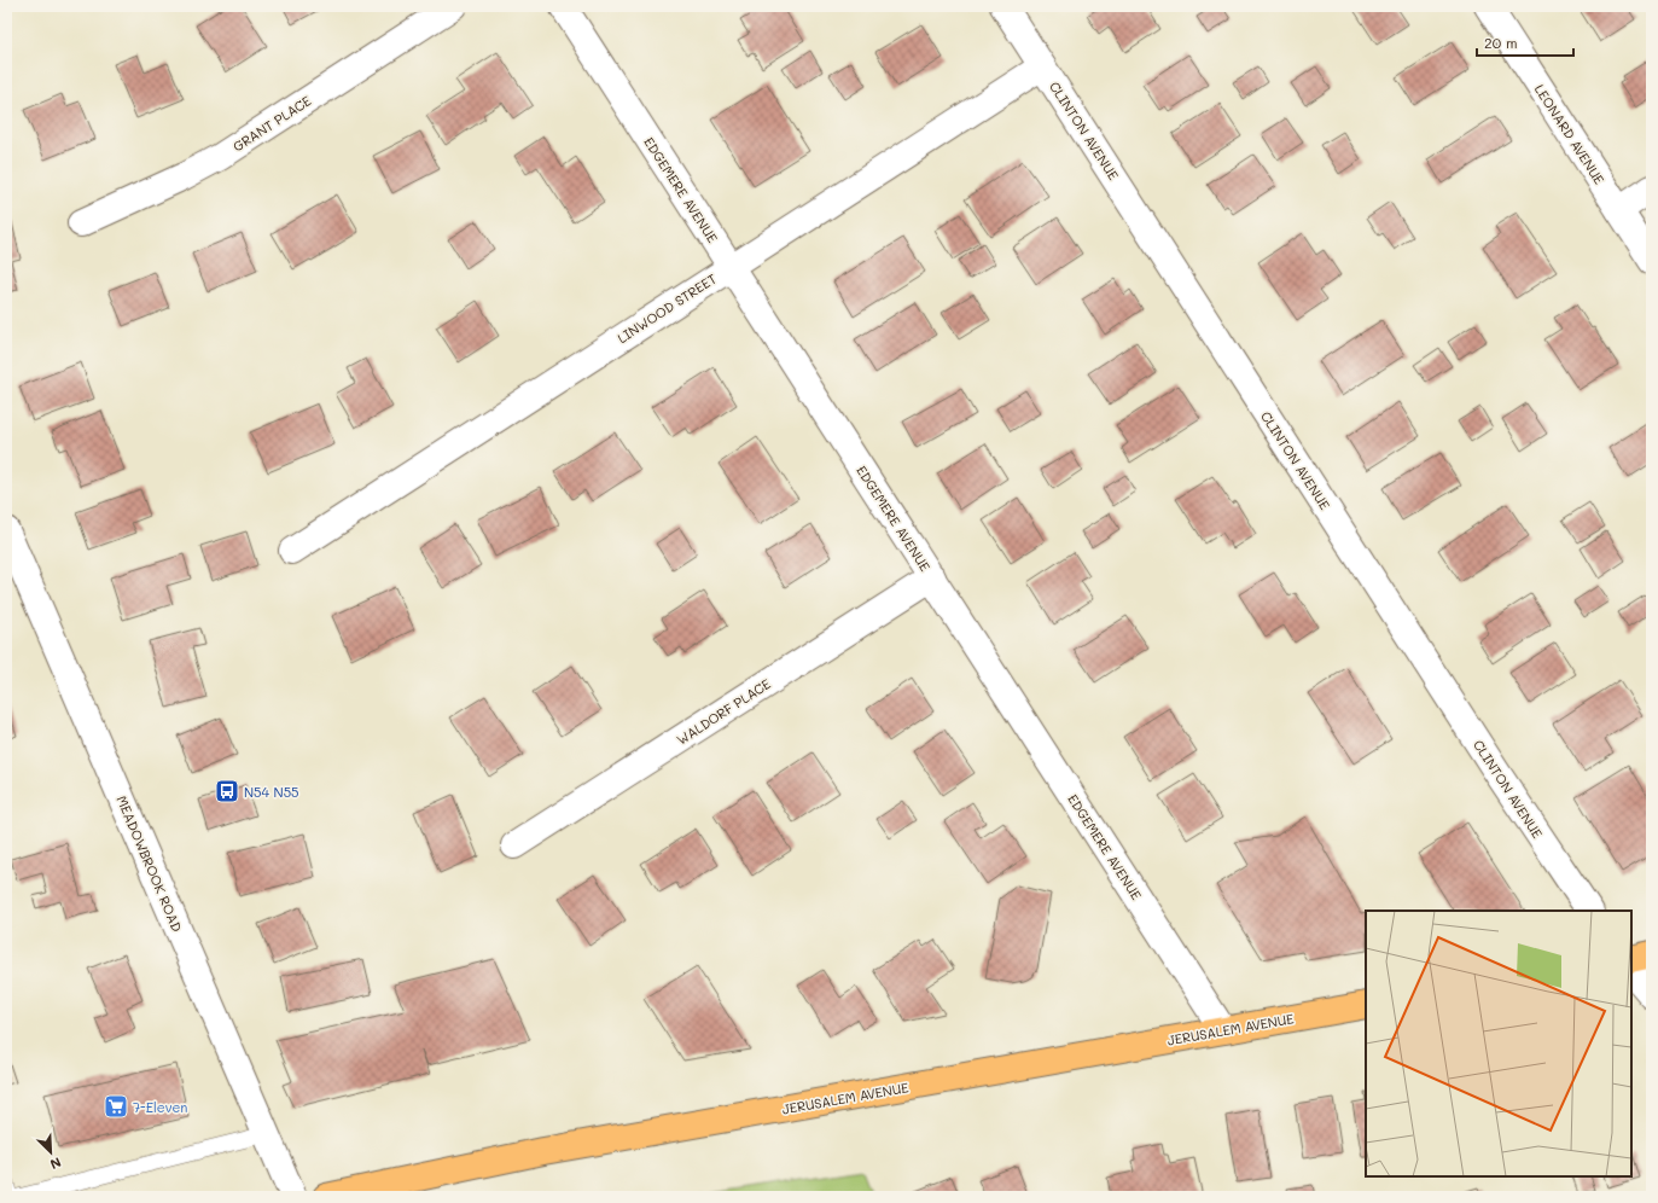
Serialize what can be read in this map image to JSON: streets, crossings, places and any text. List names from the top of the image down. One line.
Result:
{"streets":{"main road":["JERUSALEM AVENUE"],"street":["GRANT PLACE","CLINTON AVENUE","LEONARD AVENUE","EDGEMERE AVENUE","LINWOOD STREET","WALDORF PLACE","MEADOWBROOK ROAD"]},"crossings":[["CLINTON AVENUE","LINWOOD STREET"],["EDGEMERE AVENUE","LINWOOD STREET"],["EDGEMERE AVENUE","WALDORF PLACE"],["EDGEMERE AVENUE","JERUSALEM AVENUE"]],"places":{"bus stop":["N54 N55"],"supermarket":["7-Eleven"]},"scale_bar":"20 m","north":"bottom right"}
